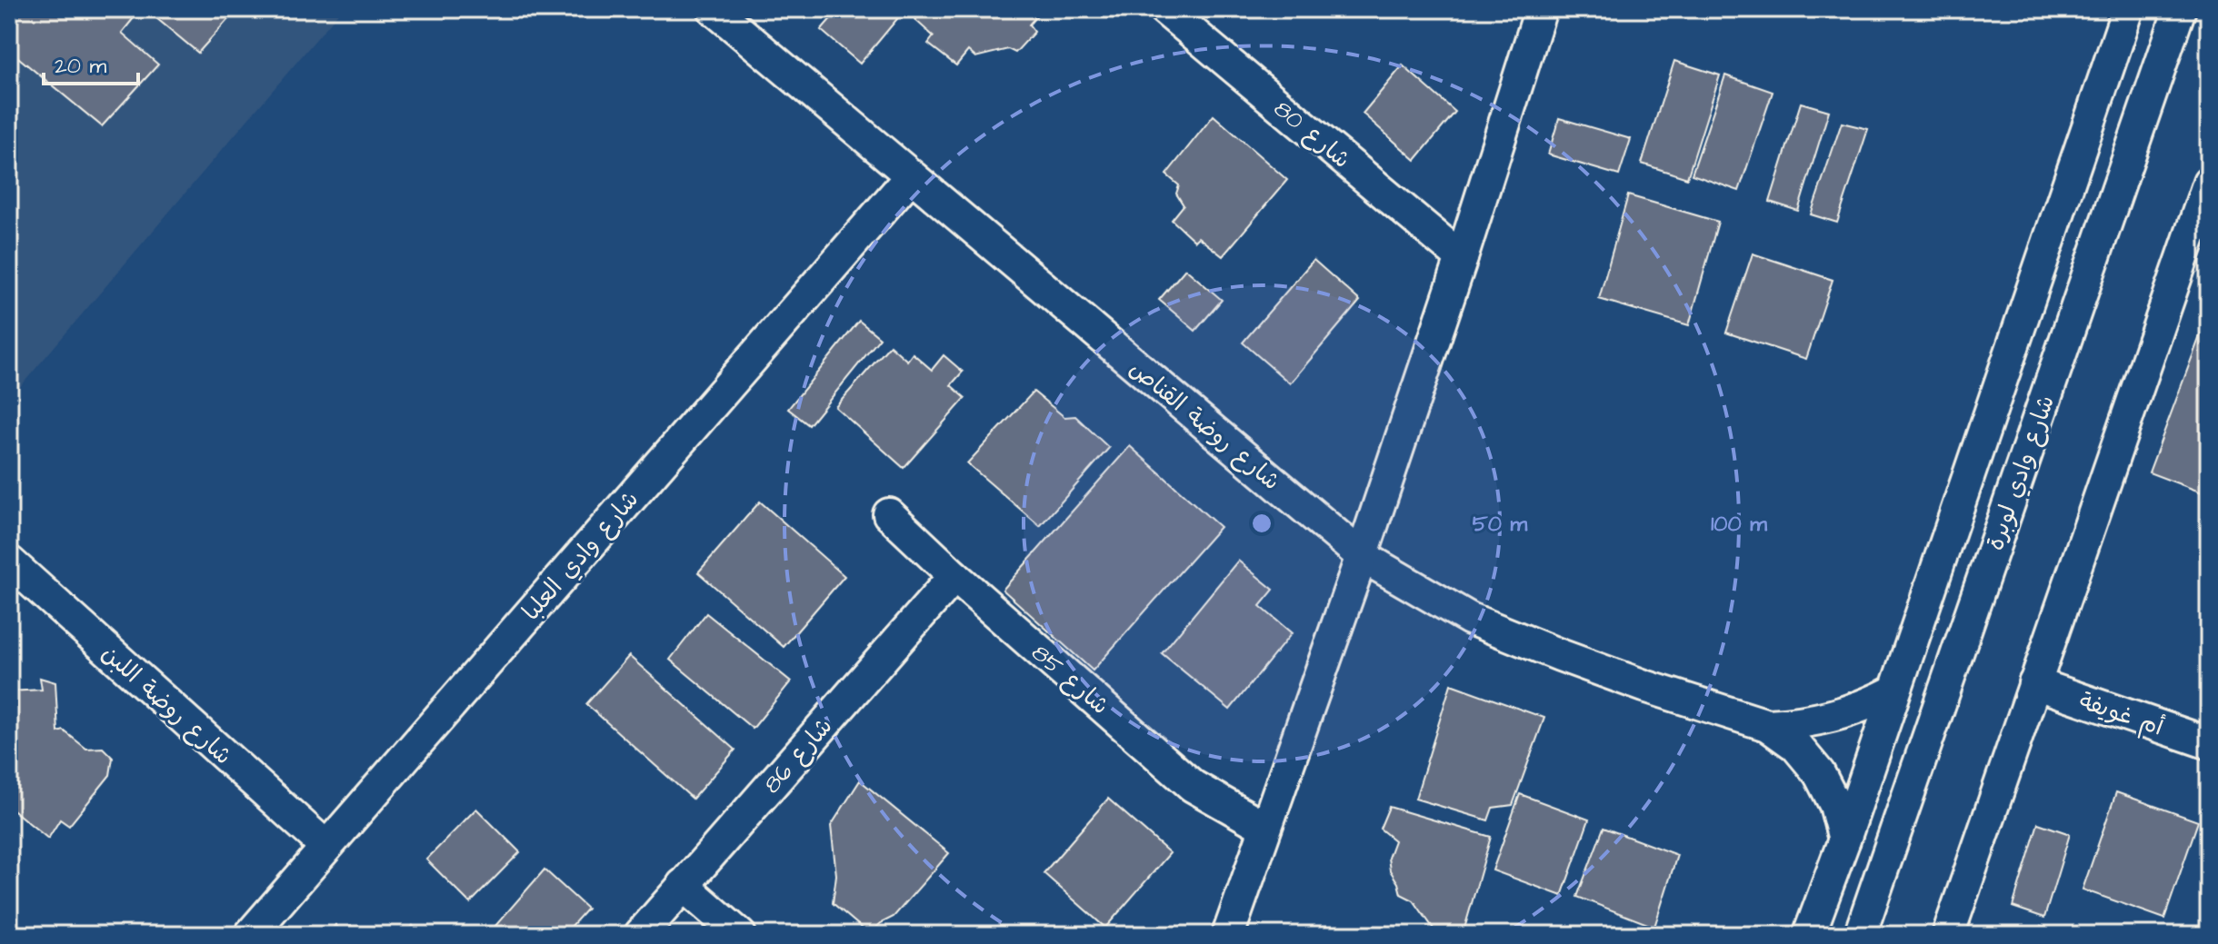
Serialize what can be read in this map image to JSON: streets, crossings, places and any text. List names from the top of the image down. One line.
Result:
{"streets":{"street":["شارع 80","شارع روضة القناص","شارع وادي لوبرة","شارع وادي العلبا","شارع 85","شارع روضة اللبن","أم غويفة","شارع 86"]},"crossings":[["شارع روضة القناص","شارع وادي لوبرة"],["شارع روضة القناص","شارع وادي العلبا"],["شارع وادي العلبا","شارع روضة اللبن"],["شارع 85","شارع 86"]],"scale_bar":"20 m","rings":["50 m","100 m"]}
